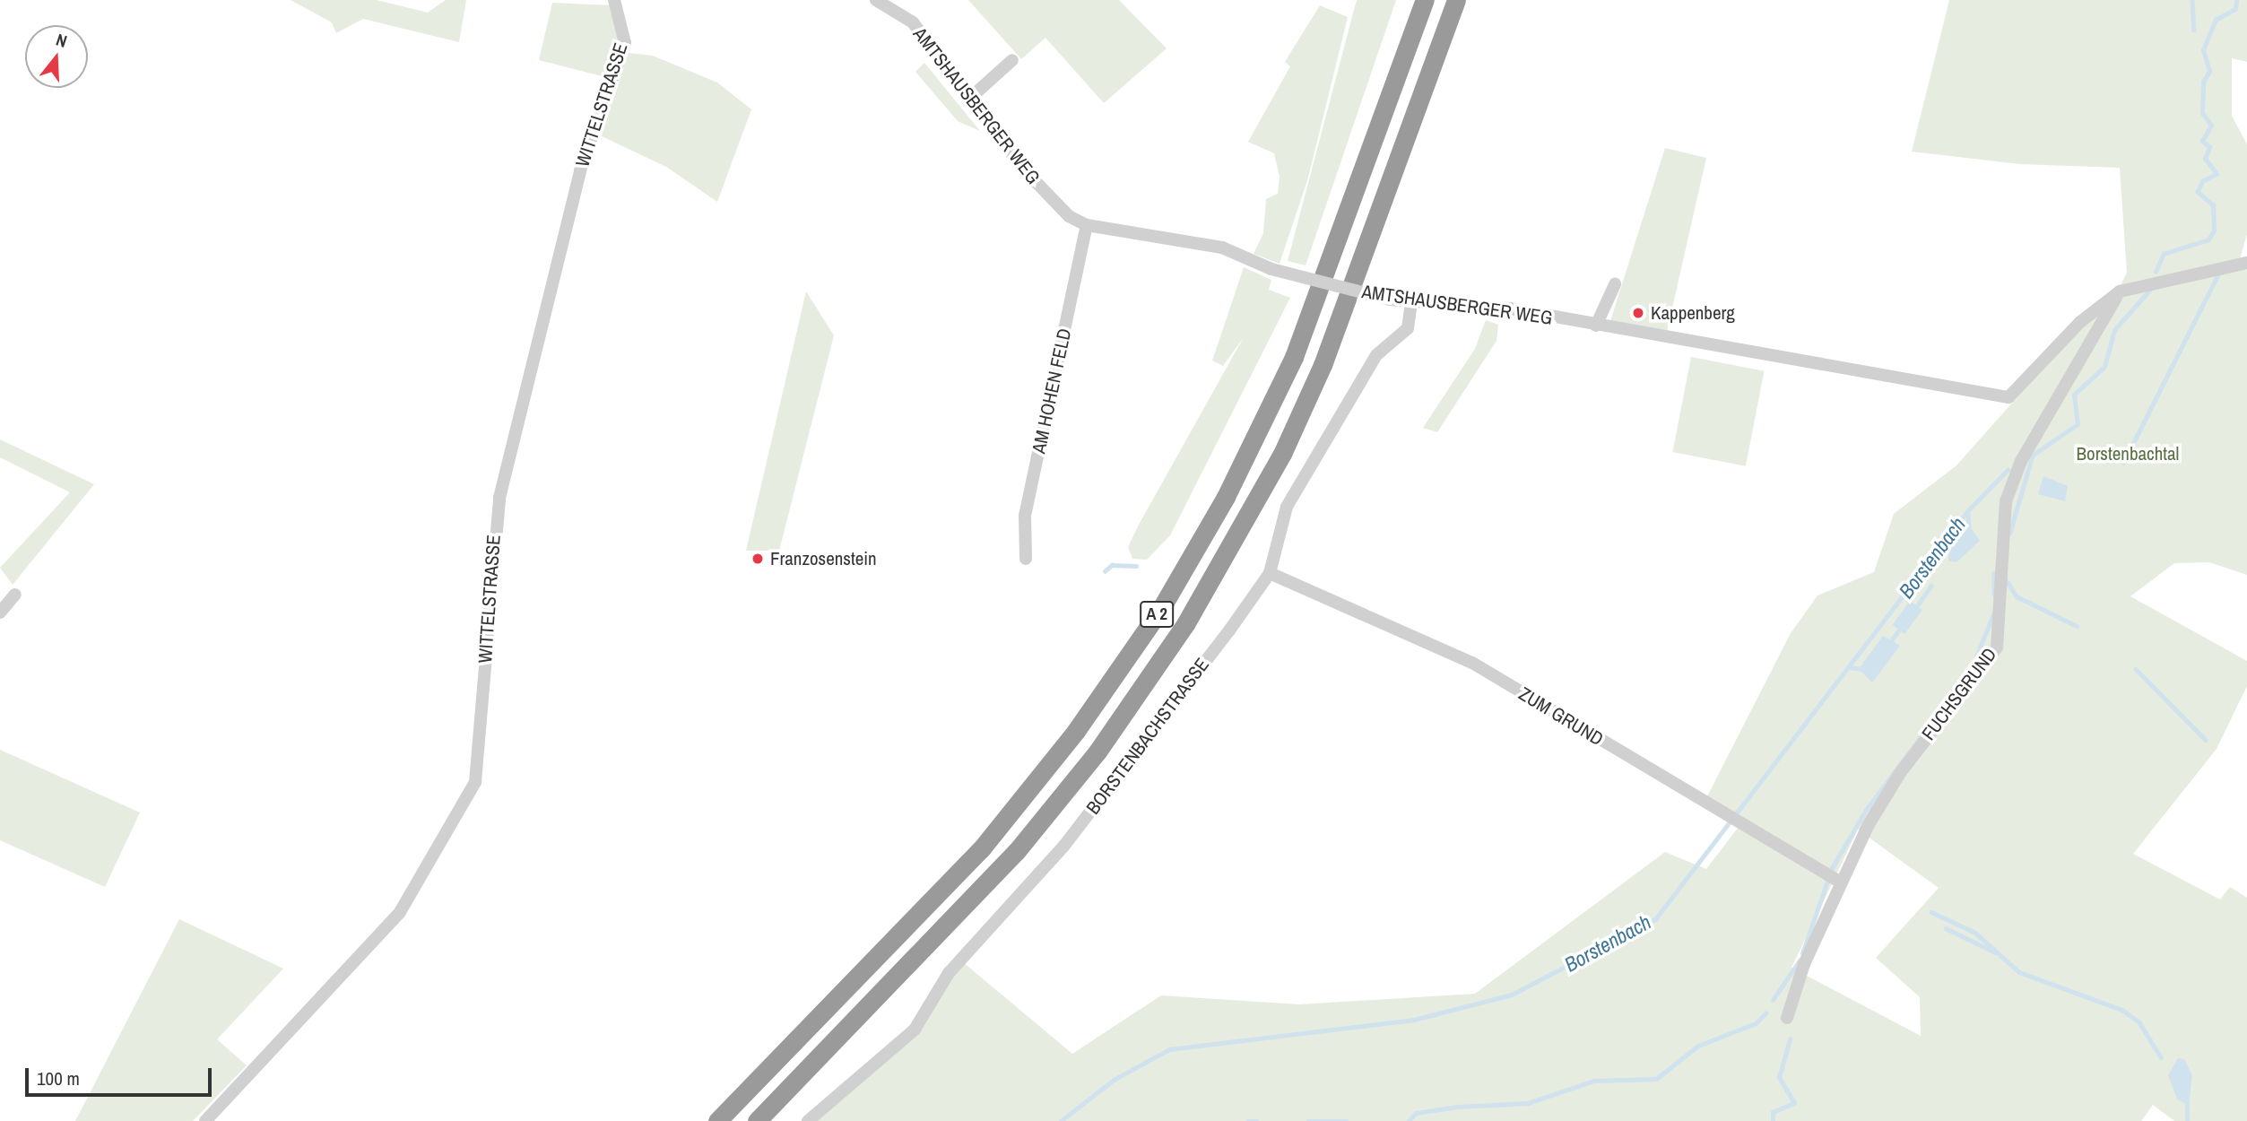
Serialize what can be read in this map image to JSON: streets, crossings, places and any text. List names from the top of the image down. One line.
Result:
{"streets":{"highway":["A 2"],"street":["WITTELSTRASSE","AMTSHAUSBERGER WEG","AM HOHEN FELD","FUCHSGRUND","ZUM GRUND","BORSTENBACHSTRASSE"]},"crossings":[["AMTSHAUSBERGER WEG","AM HOHEN FELD"],["AMTSHAUSBERGER WEG","FUCHSGRUND"],["AMTSHAUSBERGER WEG","BORSTENBACHSTRASSE"],["FUCHSGRUND","ZUM GRUND"],["ZUM GRUND","BORSTENBACHSTRASSE"]],"water":["Borstenbach"],"parks":["Borstenbachtal"],"places":["Kappenberg","Franzosenstein"],"scale_bar":"100 m","north":"top"}
